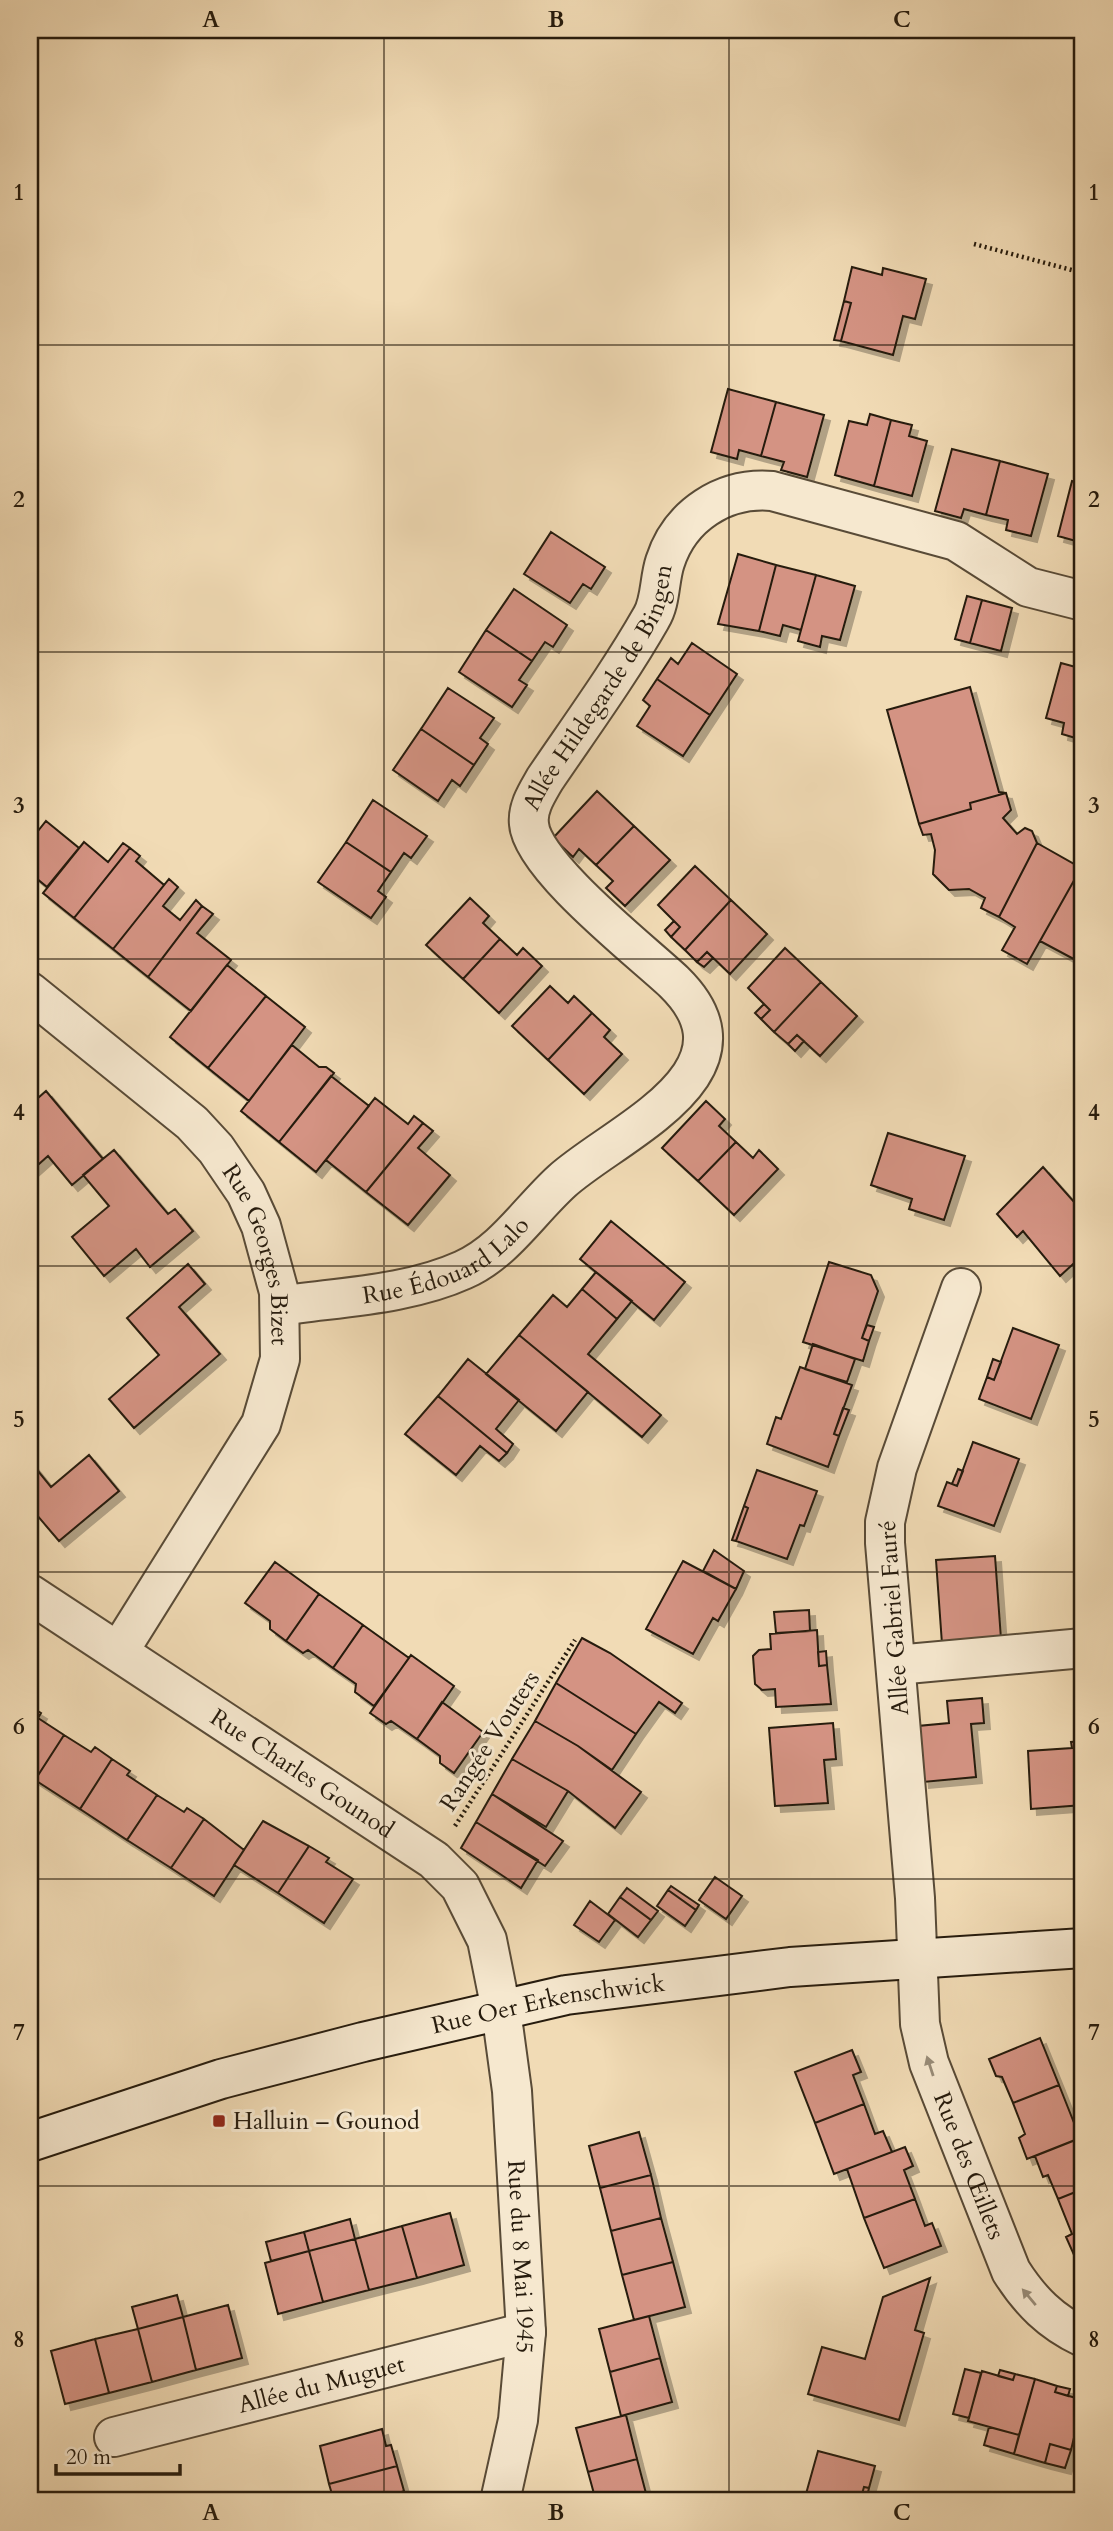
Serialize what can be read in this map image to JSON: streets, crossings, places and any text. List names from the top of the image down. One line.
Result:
{"streets":{"street":["Allée Hildegarde de Bingen","Rue Édouard Lalo","Rue Georges Bizet","Allée Gabriel Fauré","Rue Charles Gounod","Rue Oer Erkenschwick","Rue des Œillets","Rue du 8 Mai 1945","Allée du Muguet"],"path":["Rangée Vouters"]},"crossings":[["Allée Hildegarde de Bingen","Rue Édouard Lalo"],["Rue Édouard Lalo","Rue Georges Bizet"],["Rue Georges Bizet","Rue Charles Gounod"],["Allée Gabriel Fauré","Rue Oer Erkenschwick"],["Allée Gabriel Fauré","Rue des Œillets"],["Rangée Vouters","Rue Charles Gounod"],["Rue Charles Gounod","Rue Oer Erkenschwick"],["Rue Charles Gounod","Rue du 8 Mai 1945"],["Rue Oer Erkenschwick","Rue des Œillets"],["Rue Oer Erkenschwick","Rue du 8 Mai 1945"],["Rue du 8 Mai 1945","Allée du Muguet"]],"one_way":["Rue des Œillets"],"places":{"transit":["Halluin – Gounod"]},"scale_bar":"20 m","grid":{"columns":["A","B","C"],"rows":["1","2","3","4","5","6","7","8"]}}
